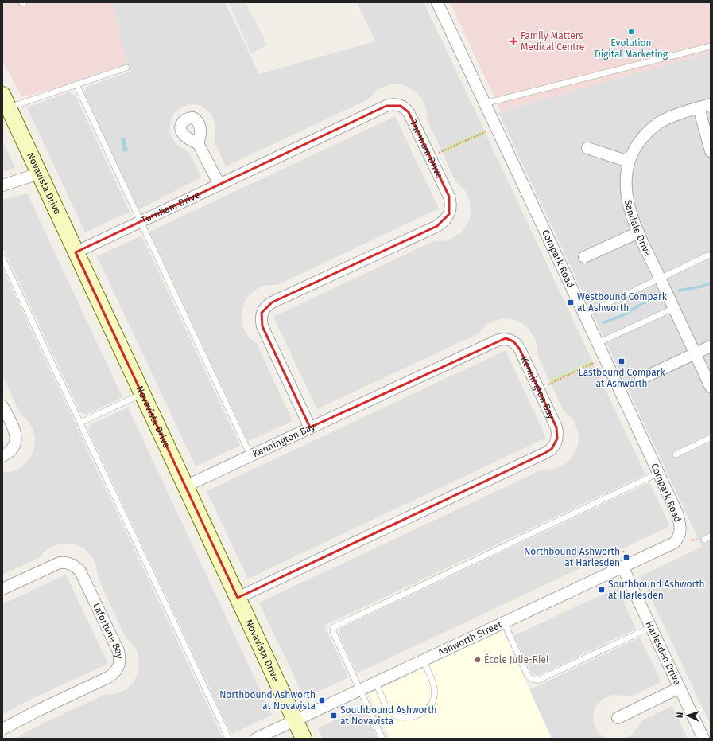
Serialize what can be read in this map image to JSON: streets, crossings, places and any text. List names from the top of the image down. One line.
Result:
{"streets":{"street":["Turnham Drive","Novavista Drive","Sandale Drive","Compark Road","Kennington Bay","Lafortune Bay","Ashworth Street","Harlesden Drive"]},"crossings":[["Turnham Drive","Novavista Drive"],["Turnham Drive","Kennington Bay"],["Novavista Drive","Kennington Bay"],["Novavista Drive","Ashworth Street"],["Compark Road","Ashworth Street"],["Ashworth Street","Harlesden Drive"]],"places":{"other":["Evolution Digital Marketing","École Julie-Riel"],"health":["Family Matters Medical Centre"],"transit":["Westbound Compark at Ashworth","Eastbound Compark at Ashworth","Northbound Ashworth at Harlesden","Southbound Ashworth at Harlesden","Northbound Ashworth at Novavista","Southbound Ashworth at Novavista"]},"north":"left"}
